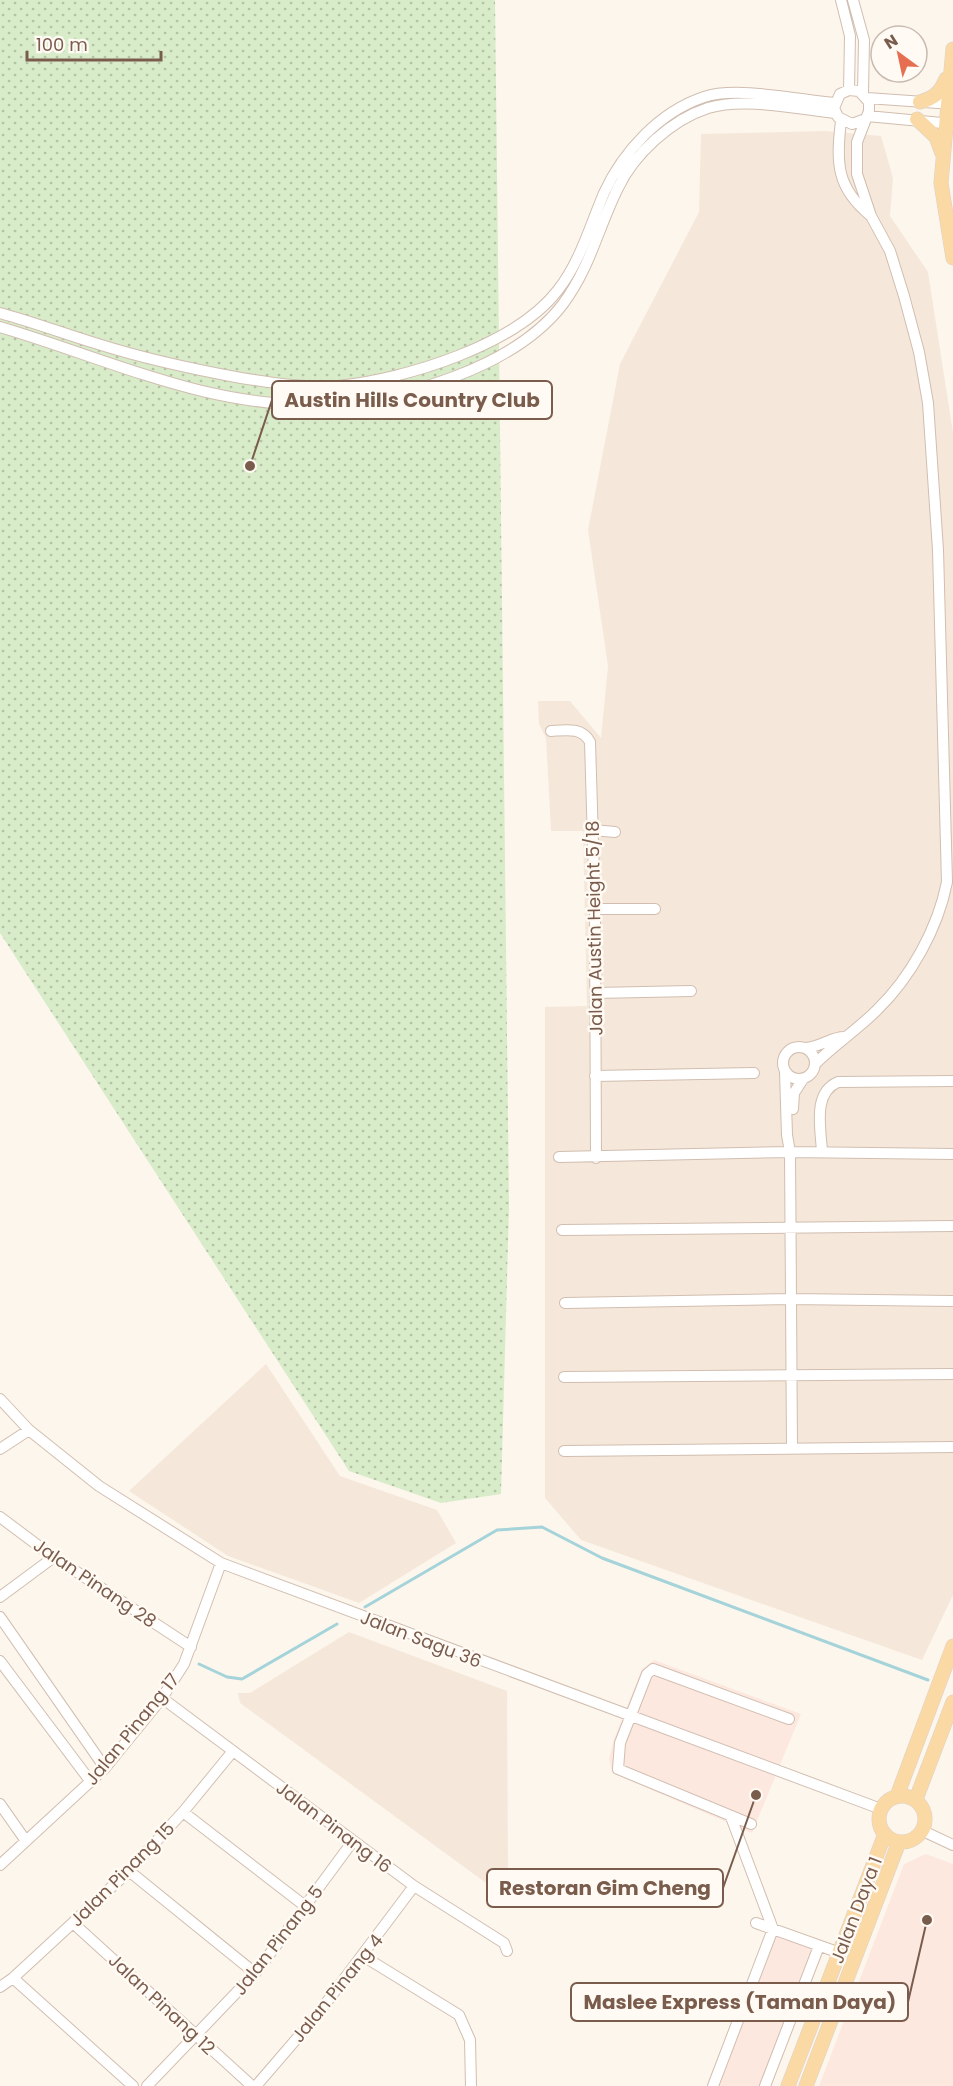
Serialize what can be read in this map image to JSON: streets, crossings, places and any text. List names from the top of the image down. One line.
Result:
{"streets":{"main road":["Jalan Daya 1"],"street":["Jalan Austin Height 5/18","Jalan Pinang 28","Jalan Sagu 36","Jalan Pinang 17","Jalan Pinang 16","Jalan Pinang 15","Jalan Pinang 5","Jalan Pinang 4","Jalan Pinang 12"]},"crossings":[["Jalan Pinang 28","Jalan Pinang 17"],["Jalan Sagu 36","Jalan Pinang 17"],["Jalan Sagu 36","Jalan Daya 1"],["Jalan Pinang 17","Jalan Pinang 16"],["Jalan Pinang 16","Jalan Pinang 15"],["Jalan Pinang 16","Jalan Pinang 5"],["Jalan Pinang 16","Jalan Pinang 4"],["Jalan Pinang 15","Jalan Pinang 12"],["Jalan Pinang 5","Jalan Pinang 12"],["Jalan Pinang 4","Jalan Pinang 12"]],"places":["Austin Hills Country Club","Restoran Gim Cheng","Maslee Express (Taman Daya)"],"scale_bar":"100 m","north":"top left"}
